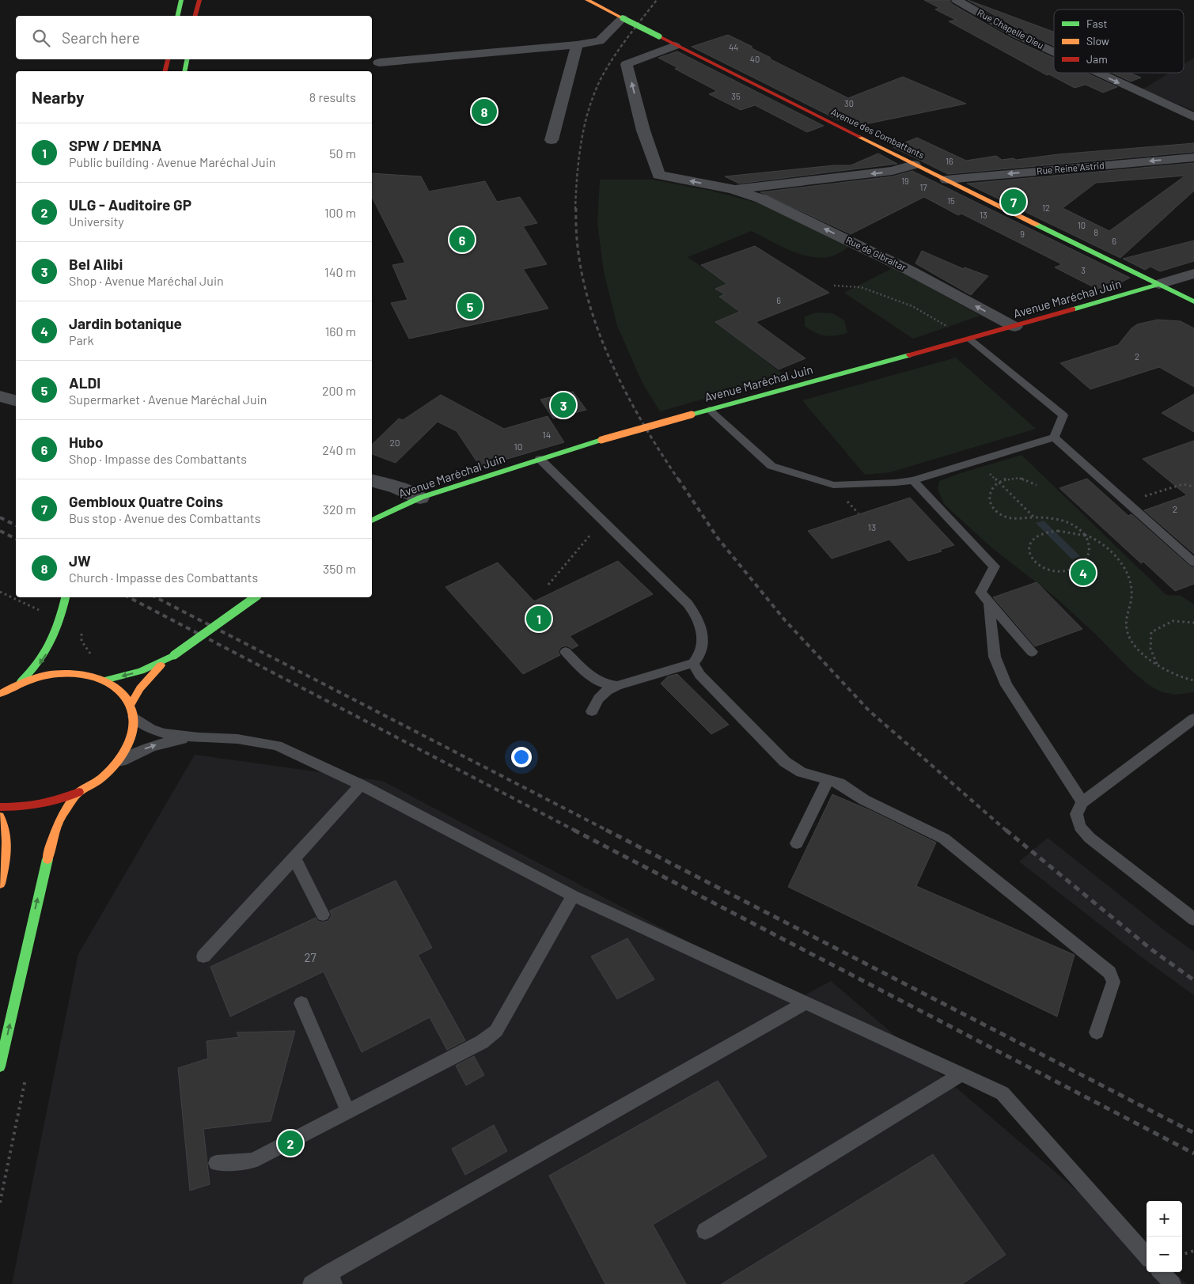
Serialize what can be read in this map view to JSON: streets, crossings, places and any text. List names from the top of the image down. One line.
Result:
{"streets":{"street":["Rue Chapelle Dieu","Avenue des Combattants","Rue Reine Astrid","Rue de Gibraltar","Avenue Maréchal Juin"]},"crossings":[["Avenue des Combattants","Rue Reine Astrid"],["Avenue des Combattants","Rue de Gibraltar"],["Avenue des Combattants","Avenue Maréchal Juin"],["Rue de Gibraltar","Avenue Maréchal Juin"]],"one_way":["Rue Chapelle Dieu","Rue Reine Astrid"],"house_numbers":["44","40","35","30","16","19","17","15","12","13","10","8","9","6","3","6","2","14","20","10","2","13","27"],"legend":["Fast","Slow","Jam"],"page":{"search":"Search here","heading":["Nearby","8 results"],"pins":["8","7","6","5","3","4","1","2"],"list":[{"mark":"1","name":"SPW / DEMNA","note":"Public building · Avenue Maréchal Juin","value":"50 m"},{"mark":"2","name":"ULG - Auditoire GP","note":"University","value":"100 m"},{"mark":"3","name":"Bel Alibi","note":"Shop · Avenue Maréchal Juin","value":"140 m"},{"mark":"4","name":"Jardin botanique","note":"Park","value":"160 m"},{"mark":"5","name":"ALDI","note":"Supermarket · Avenue Maréchal Juin","value":"200 m"},{"mark":"6","name":"Hubo","note":"Shop · Impasse des Combattants","value":"240 m"},{"mark":"7","name":"Gembloux Quatre Coins","note":"Bus stop · Avenue des Combattants","value":"320 m"},{"mark":"8","name":"JW","note":"Church · Impasse des Combattants","value":"350 m"}],"map_buttons":["+","−"]}}
